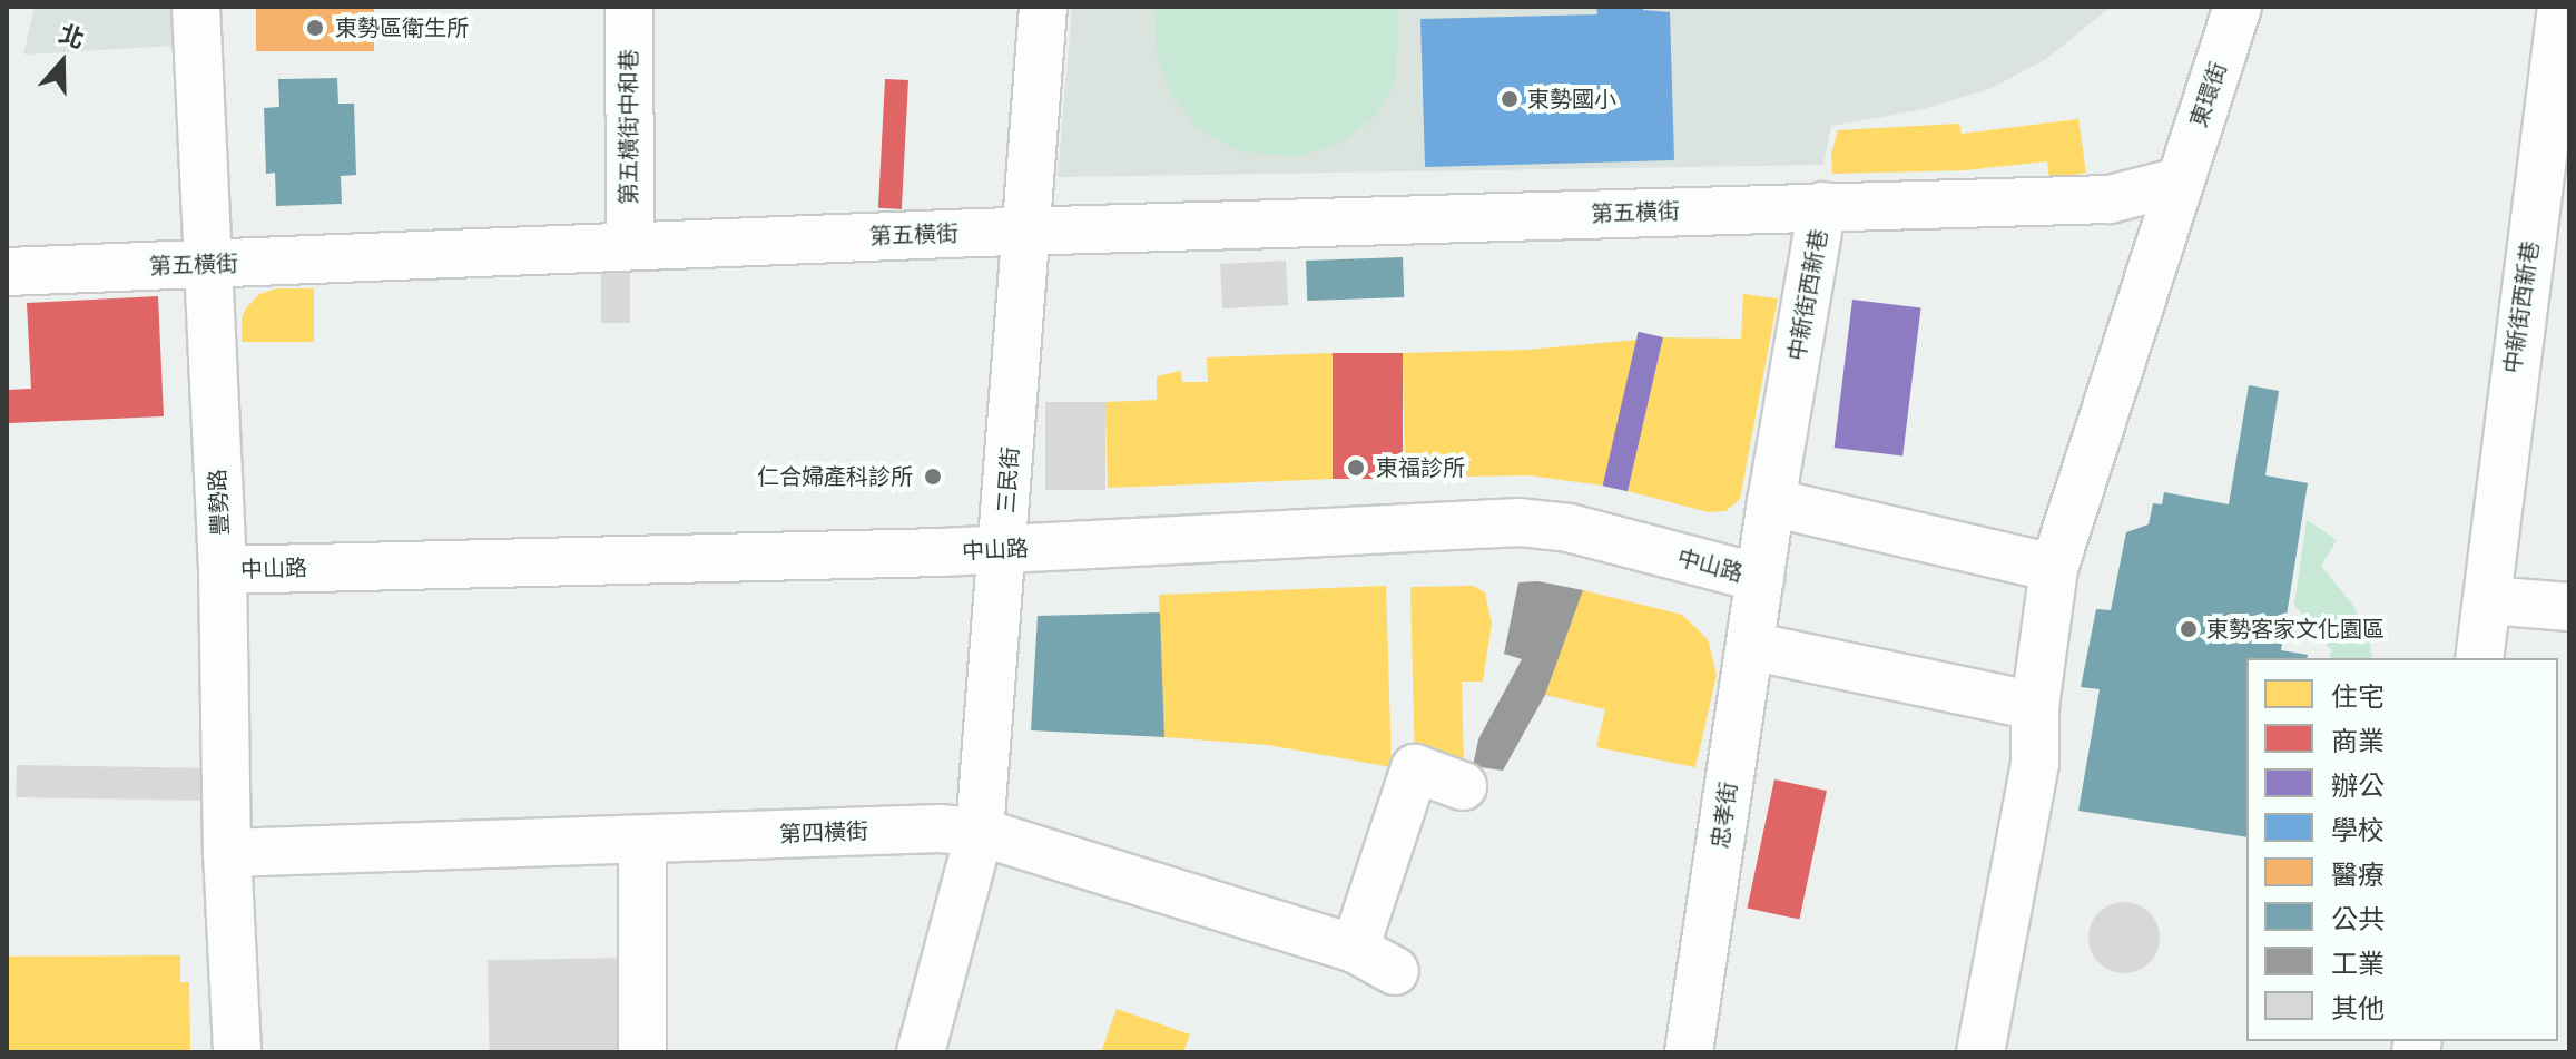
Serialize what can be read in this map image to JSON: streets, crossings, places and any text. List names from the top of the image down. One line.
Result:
{"streets":{"street":["東環街","第五橫街中和巷","第五橫街","中新街西新巷","三民街","豐勢路","中山路","忠孝街","第四橫街"]},"crossings":[["東環街","中新街西新巷"],["第五橫街中和巷","第五橫街"],["第五橫街","中新街西新巷"],["第五橫街","三民街"],["第五橫街","豐勢路"],["中新街西新巷","中山路"],["中新街西新巷","忠孝街"],["三民街","中山路"],["三民街","第四橫街"],["豐勢路","中山路"],["豐勢路","第四橫街"],["中山路","忠孝街"]],"places":["東勢區衛生所","東勢國小","東福診所","仁合婦產科診所","東勢客家文化園區"],"legend":["住宅","商業","辦公","學校","醫療","公共","工業","其他"],"north":"top"}
